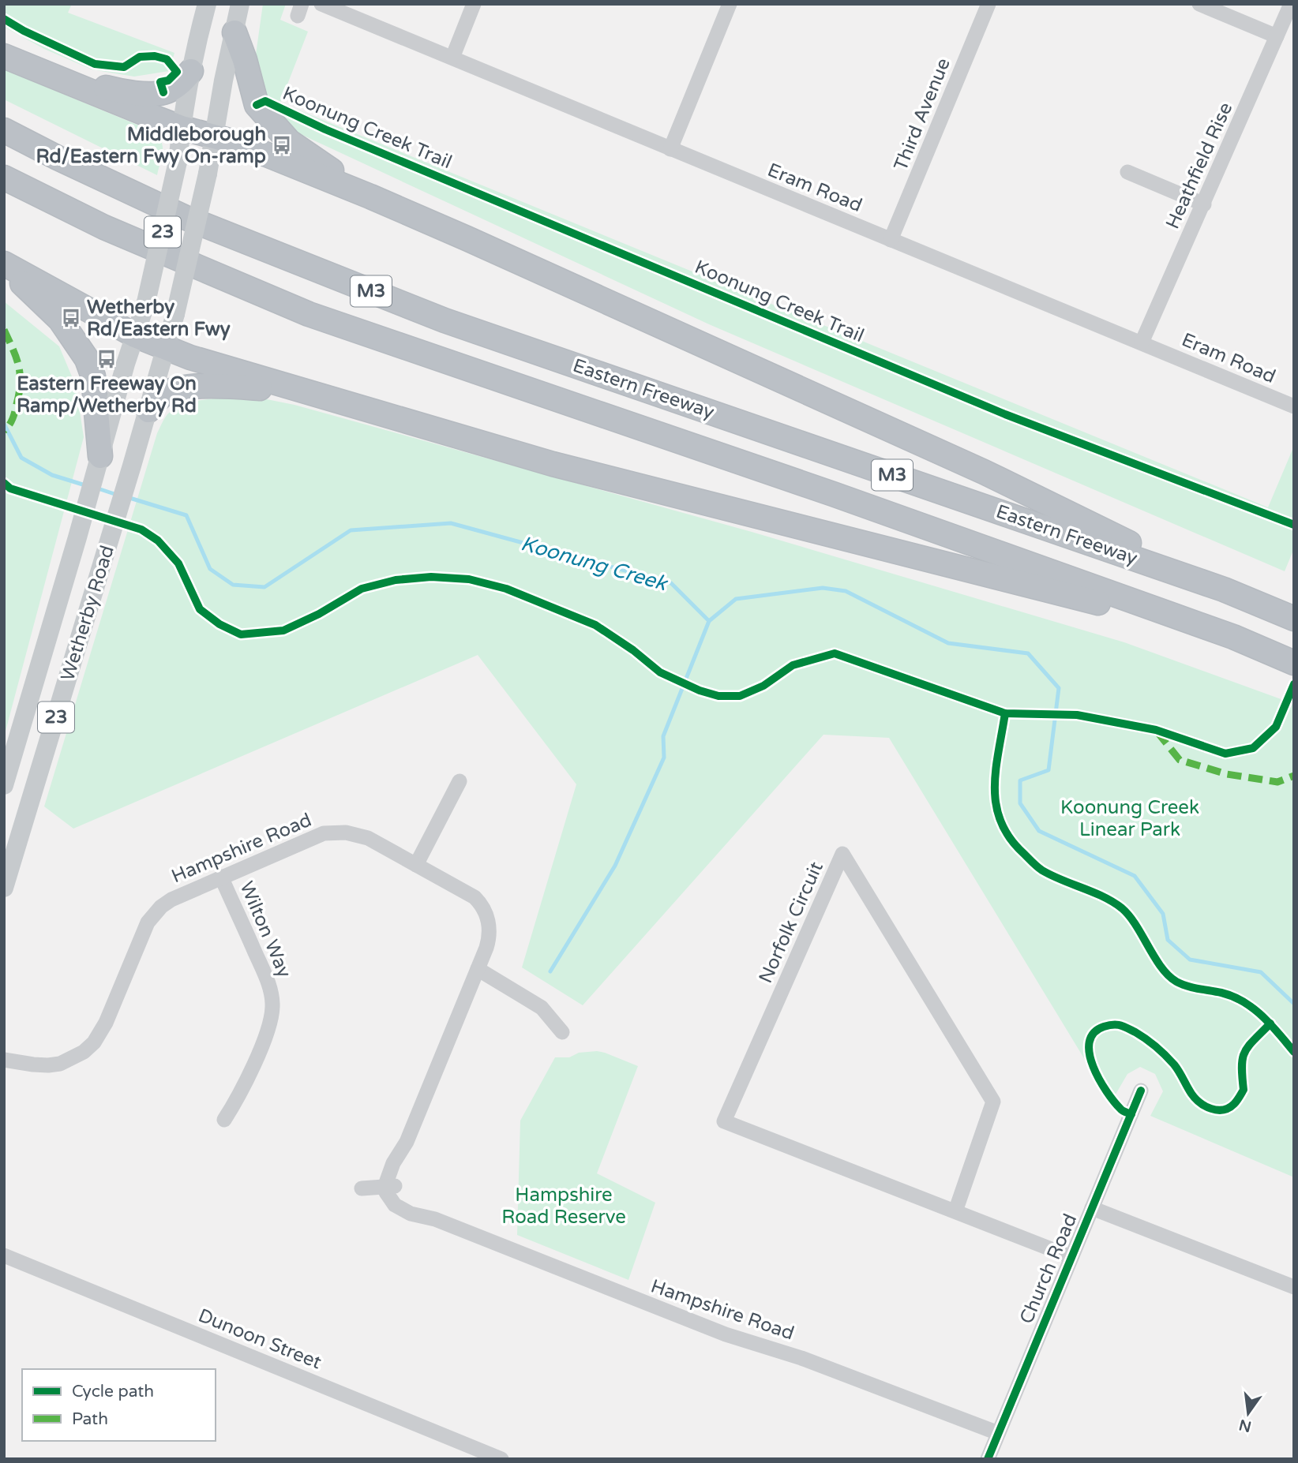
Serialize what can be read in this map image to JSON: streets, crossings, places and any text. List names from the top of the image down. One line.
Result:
{"streets":{"highway":["M3","Eastern Freeway"],"main road":["23","Wetherby Road"],"street":["Third Avenue","Heathfield Rise","Eram Road","Hampshire Road","Norfolk Circuit","Wilton Way","Church Road","Dunoon Street"],"cycle path":["Koonung Creek Trail"]},"crossings":[["Third Avenue","Eram Road"],["Heathfield Rise","Eram Road"],["23","Wetherby Road"],["Hampshire Road","Wilton Way"],["Hampshire Road","Church Road"],["Norfolk Circuit","Church Road"]],"water":["Koonung Creek"],"parks":["Koonung Creek Linear Park","Hampshire Road Reserve"],"places":{"bus stop":["Middleborough Rd/Eastern Fwy On-ramp","Wetherby Rd/Eastern Fwy","Eastern Freeway On Ramp/Wetherby Rd"]},"legend":["Cycle path","Path"],"north":"bottom"}
